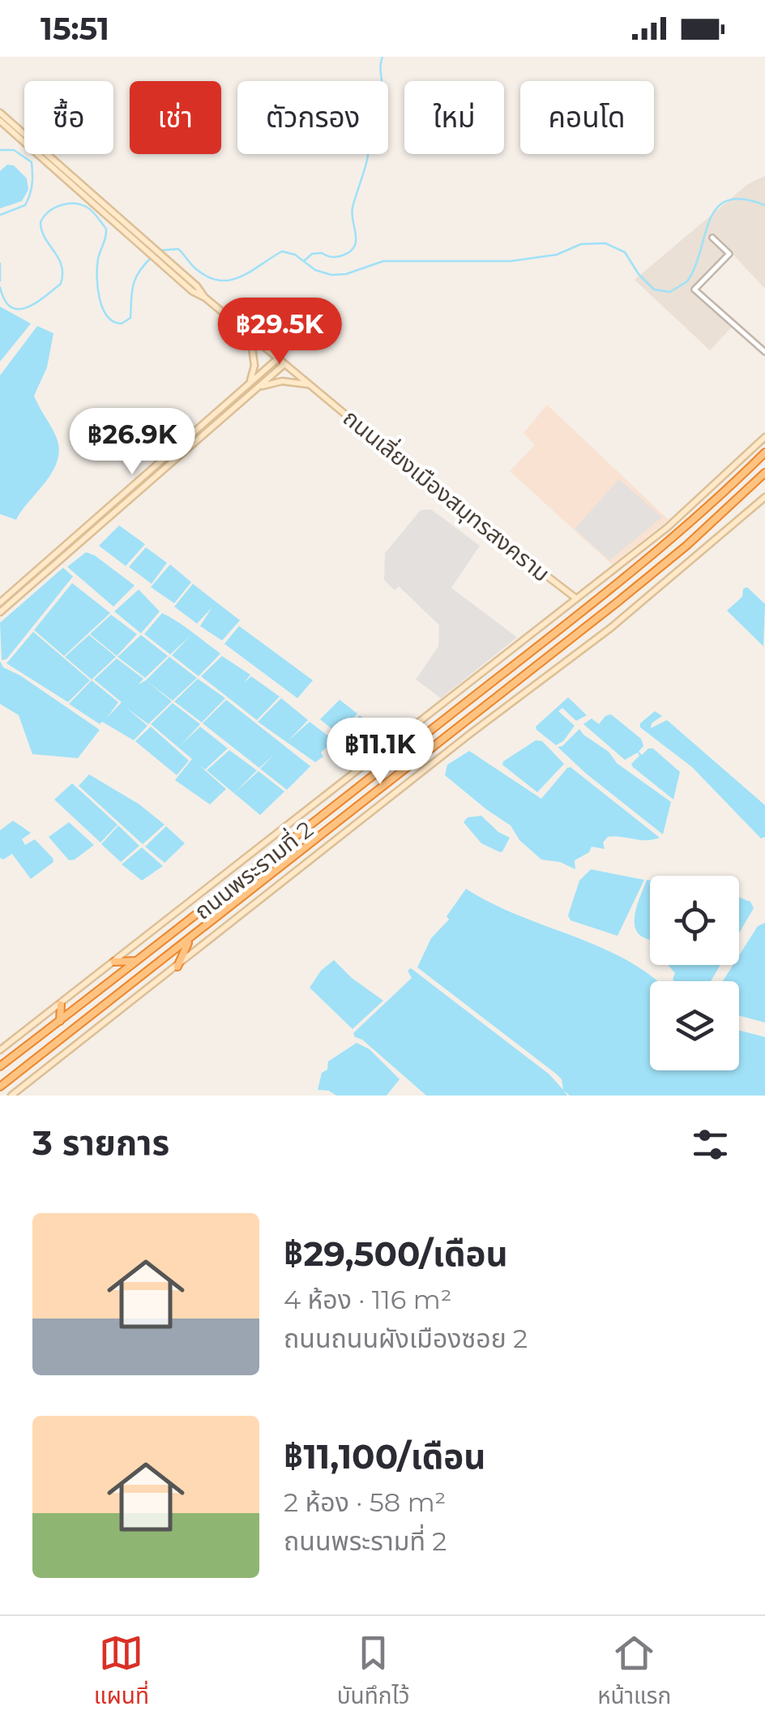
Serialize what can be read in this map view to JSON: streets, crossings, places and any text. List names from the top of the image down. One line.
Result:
{"streets":{"highway":["ถนนพระรามที่ 2"],"main road":["ถนนเลี่ยงเมืองสมุทรสงคราม"]},"crossings":[["ถนนเลี่ยงเมืองสมุทรสงคราม","ถนนพระรามที่ 2"]],"page":{"status":"15:51","chip":["ซื้อ","เช่า","ตัวกรอง","ใหม่","คอนโด"],"price":["฿29.5K","฿26.9K","฿11.1K"],"heading":"3 รายการ","list":[{"name":"฿29,500/เดือน","note":"4 ห้อง · 116 m² · ถนนถนนผังเมืองซอย 2"},{"name":"฿11,100/เดือน","note":"2 ห้อง · 58 m² · ถนนพระรามที่ 2"}],"tabs":["แผนที่","บันทึกไว้","หน้าแรก"]}}
